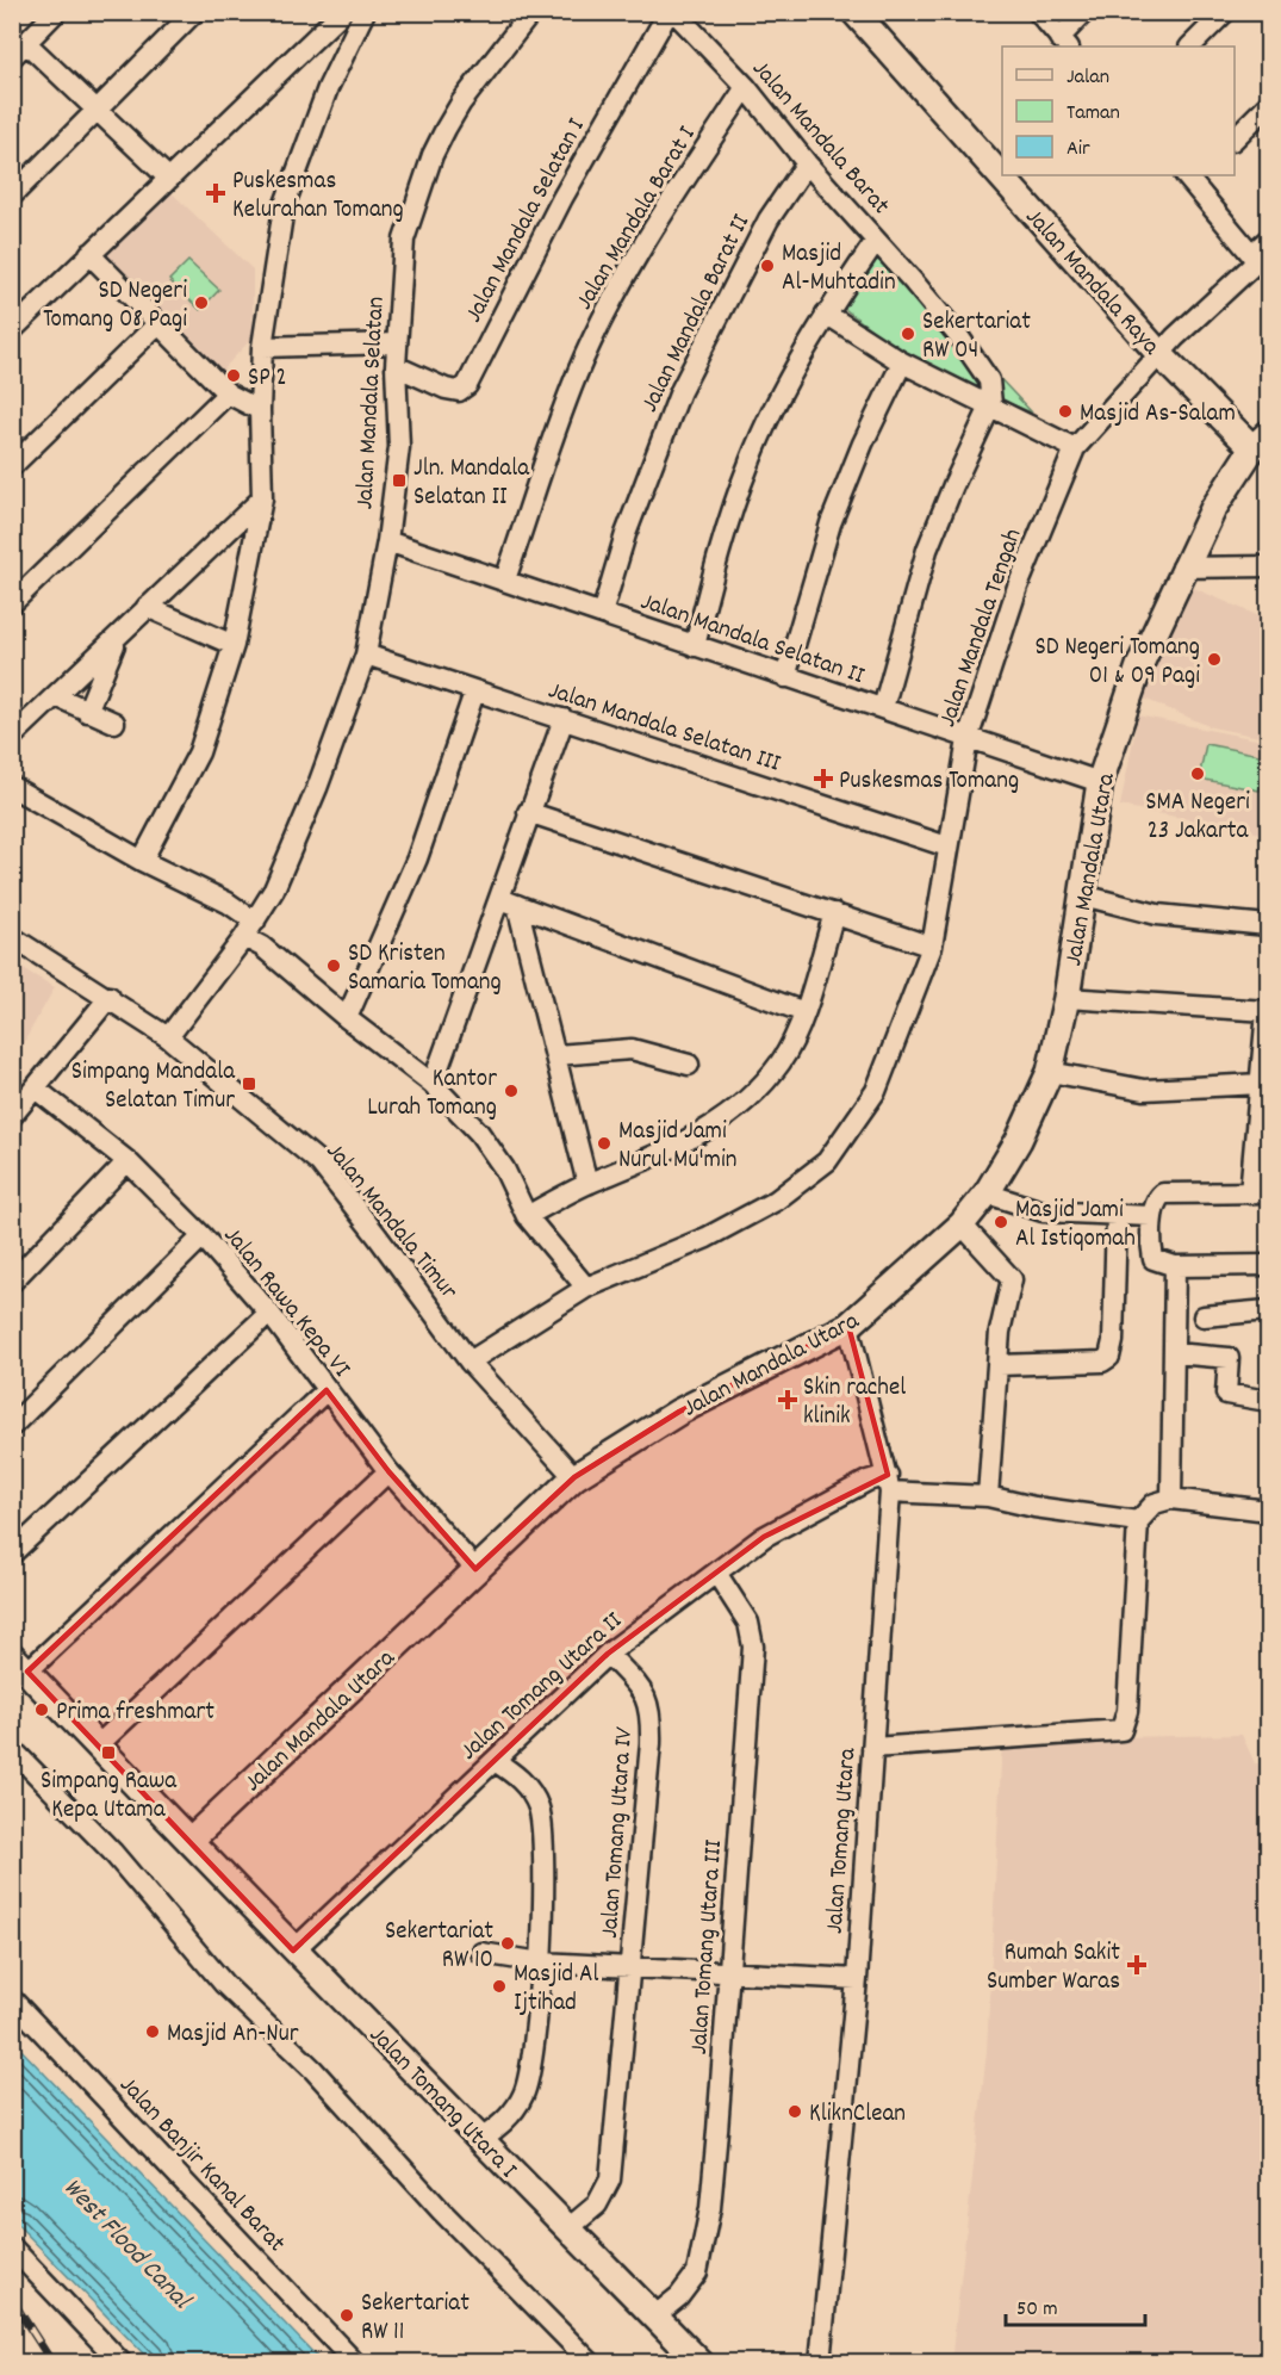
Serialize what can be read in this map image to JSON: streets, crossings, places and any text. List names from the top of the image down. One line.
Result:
{"streets":{"street":["Jalan Mandala Barat","Jalan Mandala Barat I","Jalan Mandala Selatan I","Jalan Mandala Raya","Jalan Mandala Barat II","Jalan Mandala Selatan","Jalan Mandala Tengah","Jalan Mandala Selatan II","Jalan Mandala Selatan III","Jalan Mandala Utara","Jalan Mandala Timur","Jalan Rawa Kepa VI","Jalan Tomang Utara II","Jalan Tomang Utara IV","Jalan Tomang Utara","Jalan Tomang Utara III","Jalan Tomang Utara I","Jalan Banjir Kanal Barat"]},"crossings":[["Jalan Mandala Barat","Jalan Mandala Barat I"],["Jalan Mandala Barat","Jalan Mandala Selatan I"],["Jalan Mandala Barat","Jalan Mandala Barat II"],["Jalan Mandala Barat I","Jalan Mandala Selatan II"],["Jalan Mandala Selatan I","Jalan Mandala Selatan"],["Jalan Mandala Raya","Jalan Mandala Tengah"],["Jalan Mandala Raya","Jalan Mandala Utara"],["Jalan Mandala Barat II","Jalan Mandala Selatan II"],["Jalan Mandala Selatan","Jalan Mandala Selatan II"],["Jalan Mandala Selatan","Jalan Mandala Selatan III"],["Jalan Mandala Selatan","Jalan Mandala Timur"],["Jalan Mandala Tengah","Jalan Mandala Selatan II"],["Jalan Mandala Tengah","Jalan Mandala Selatan III"],["Jalan Mandala Tengah","Jalan Mandala Timur"],["Jalan Mandala Selatan II","Jalan Mandala Utara"],["Jalan Mandala Utara","Jalan Mandala Timur"],["Jalan Mandala Utara","Jalan Rawa Kepa VI"],["Jalan Mandala Utara","Jalan Tomang Utara"],["Jalan Mandala Utara","Jalan Tomang Utara I"],["Jalan Tomang Utara II","Jalan Tomang Utara IV"],["Jalan Tomang Utara II","Jalan Tomang Utara"],["Jalan Tomang Utara II","Jalan Tomang Utara III"],["Jalan Tomang Utara II","Jalan Tomang Utara I"],["Jalan Tomang Utara IV","Jalan Tomang Utara I"],["Jalan Tomang Utara III","Jalan Tomang Utara I"]],"water":["West Flood Canal"],"places":{"health":["Puskesmas Kelurahan Tomang","Puskesmas Tomang","Skin rachel klinik","Rumah Sakit Sumber Waras"],"other":["Masjid Al-Muhtadin","SD Negeri Tomang 08 Pagi","Sekertariat RW 04","SP 2","Masjid As-Salam","SD Negeri Tomang 01 & 09 Pagi","SMA Negeri 23 Jakarta","SD Kristen Samaria Tomang","Kantor Lurah Tomang","Masjid Jami Nurul Mu'min","Masjid Jami Al Istiqomah","Prima freshmart","Sekertariat RW 10","Masjid Al Ijtihad","Masjid An-Nur","KliknClean","Sekertariat RW 11"],"transit":["Jln. Mandala Selatan II","Simpang Mandala Selatan Timur","Simpang Rawa Kepa Utama"]},"legend":["Jalan","Taman","Air"],"scale_bar":"50 m"}
